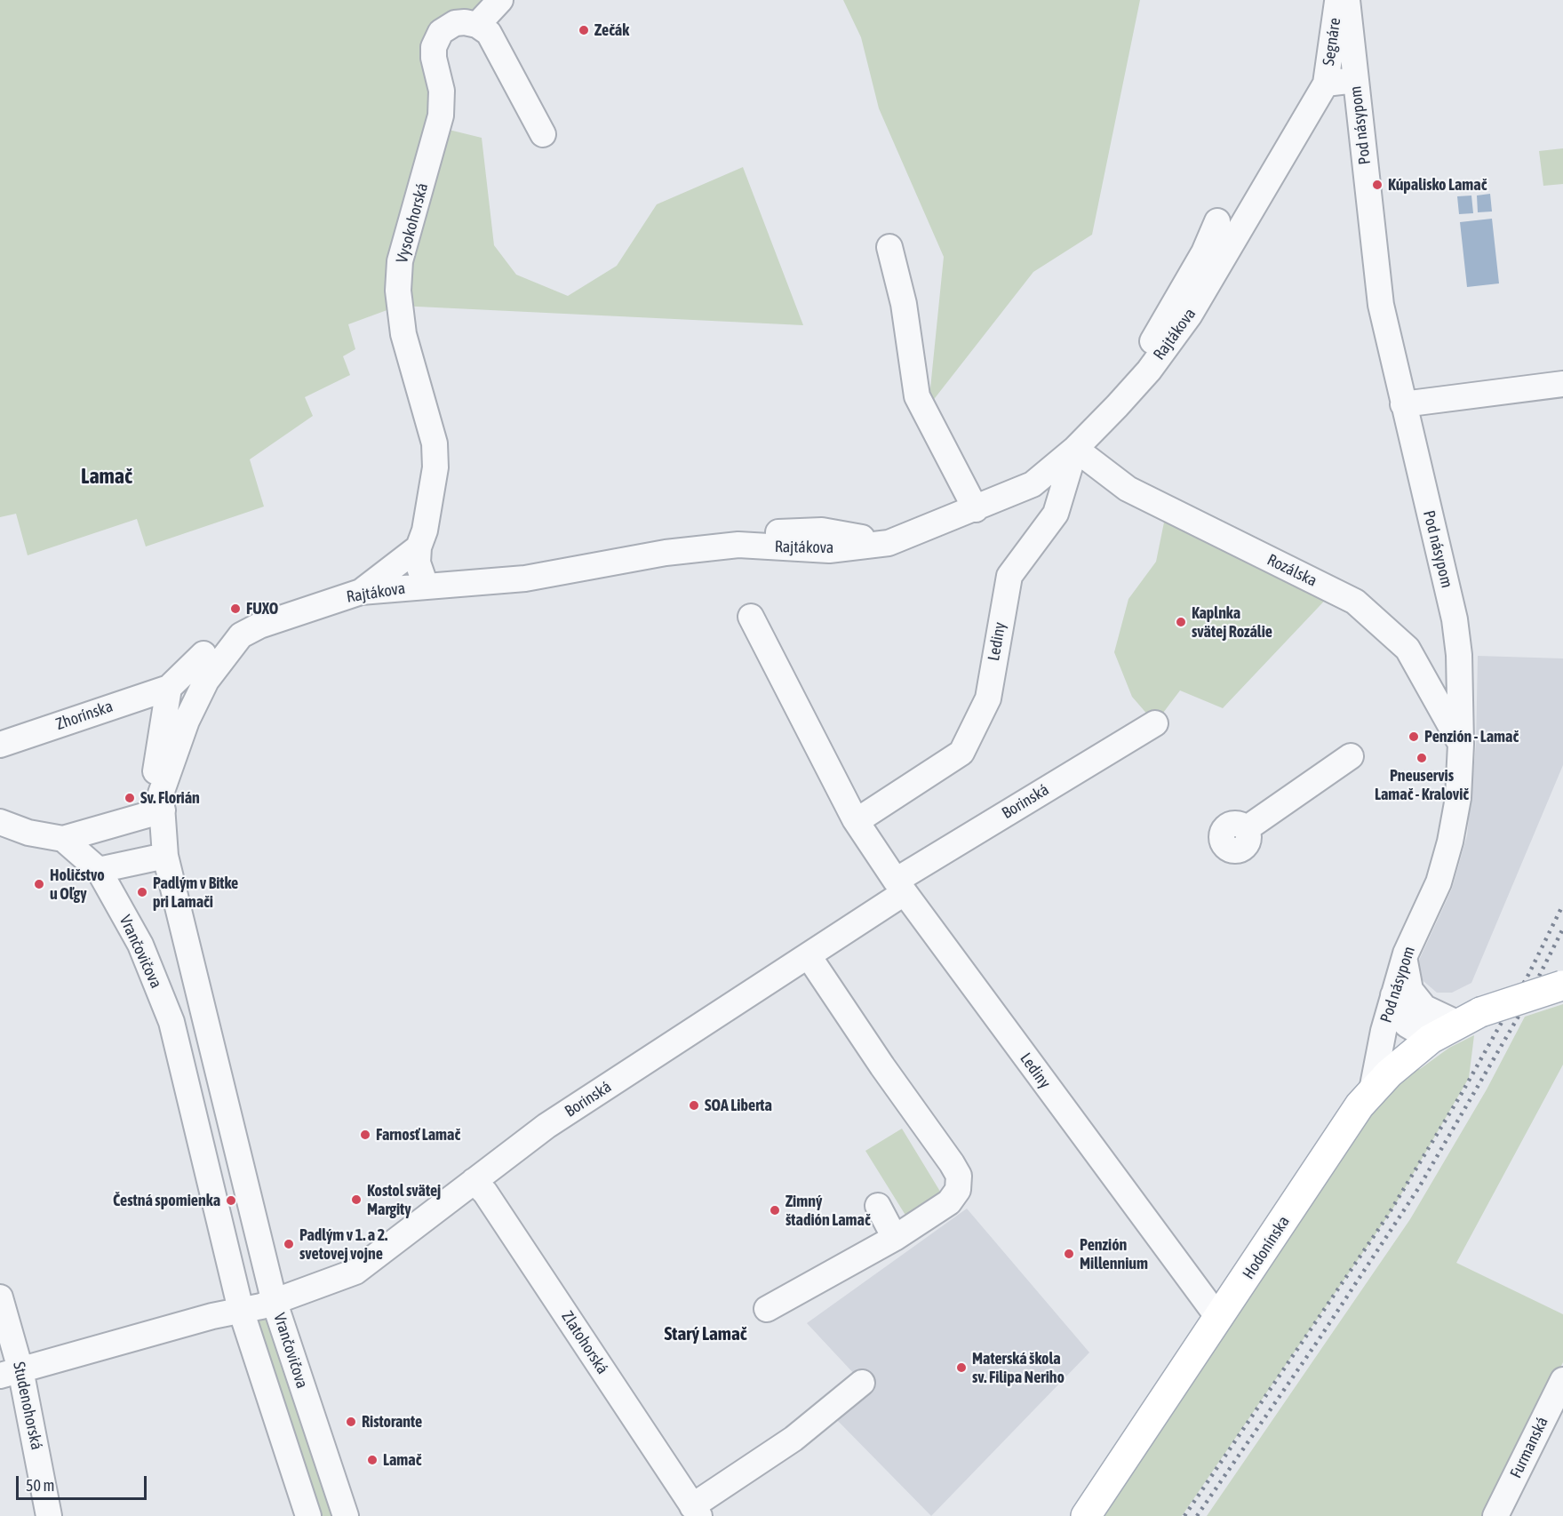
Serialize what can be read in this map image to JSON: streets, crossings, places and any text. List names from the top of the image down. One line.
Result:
{"streets":{"main road":["Hodonínska"],"street":["Segnáre","Pod násypom","Vysokohorská","Rajtákova","Rozálska","Lediny","Zhorínska","Borinská","Vrančovičova","Zlatohorská","Studenohorská","Furmanská"]},"crossings":[["Segnáre","Rajtákova"],["Pod násypom","Rozálska"],["Pod násypom","Hodonínska"],["Vysokohorská","Rajtákova"],["Rajtákova","Rozálska"],["Rajtákova","Lediny"],["Rajtákova","Vrančovičova"],["Rozálska","Lediny"],["Lediny","Borinská"],["Lediny","Hodonínska"],["Zhorínska","Vrančovičova"],["Borinská","Vrančovičova"],["Borinská","Zlatohorská"],["Borinská","Studenohorská"]],"districts":["Lamač","Starý Lamač"],"places":["Zečák","Kúpalisko Lamač","FUXO","Kaplnka svätej Rozálie","Penzión - Lamač","Pneuservis Lamač - Kralovič","Sv. Florián","Holičstvo u Oľgy","Padlým v Bitke pri Lamači","SOA Liberta","Farnosť Lamač","Kostol svätej Margity","Čestná spomienka","Zimný štadión Lamač","Padlým v 1. a 2. svetovej vojne","Penzión Millennium","Materská škola sv. Filipa Neriho","Ristorante","Lamač"],"scale_bar":"50 m"}
